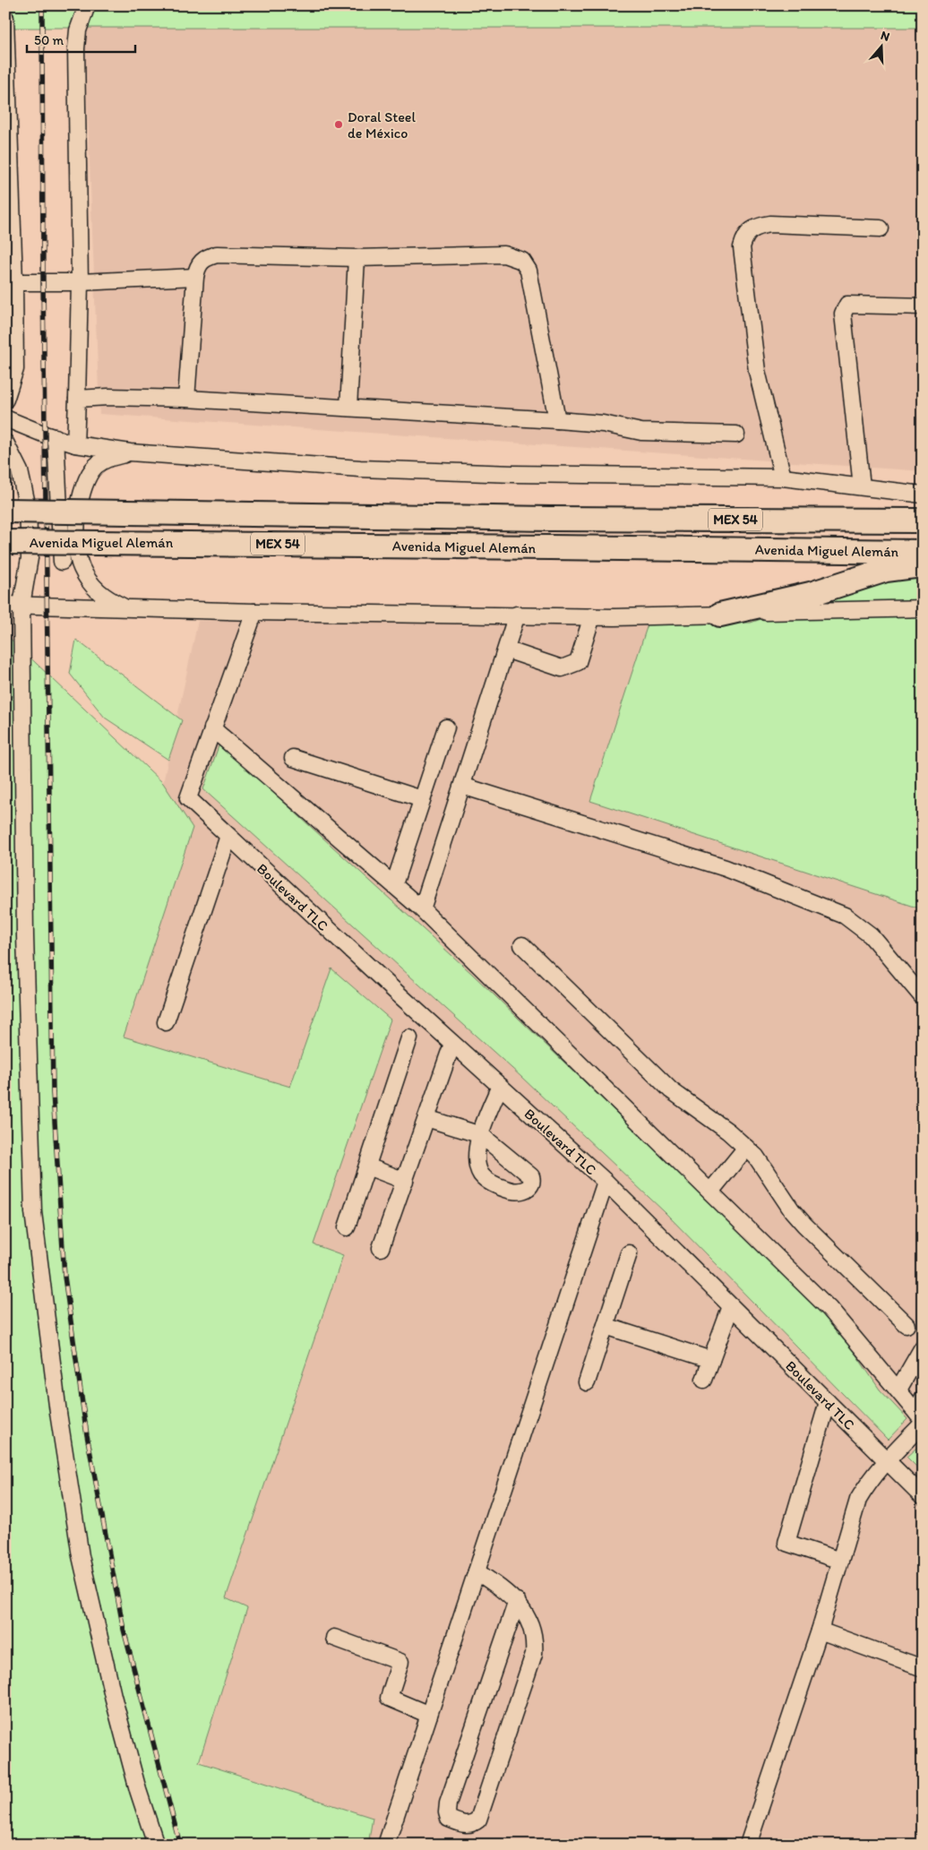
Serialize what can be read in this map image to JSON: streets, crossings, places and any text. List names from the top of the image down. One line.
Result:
{"streets":{"highway":["MEX 54","Avenida Miguel Alemán"],"street":["Boulevard TLC"]},"places":["Doral Steel de México"],"scale_bar":"50 m","north":"top"}
